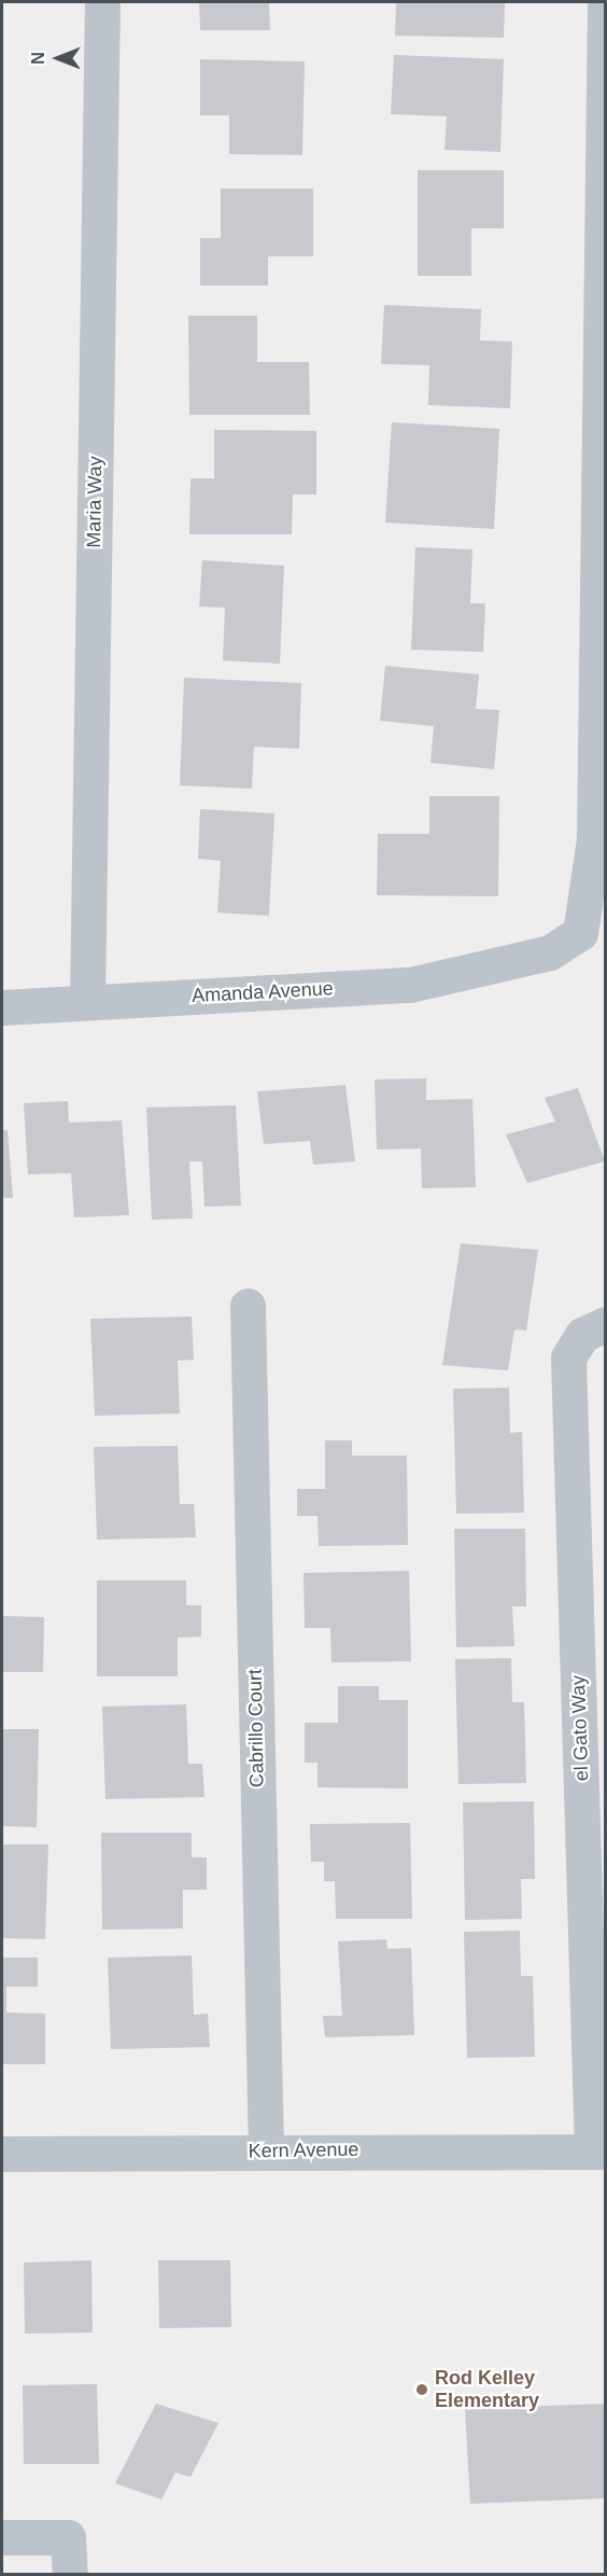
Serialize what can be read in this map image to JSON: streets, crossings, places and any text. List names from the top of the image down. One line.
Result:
{"streets":{"street":["Maria Way","Amanda Avenue","Cabrillo Court","el Gato Way","Kern Avenue"]},"crossings":[["Maria Way","Amanda Avenue"],["Cabrillo Court","Kern Avenue"],["el Gato Way","Kern Avenue"]],"places":["Rod Kelley Elementary"],"north":"left"}
